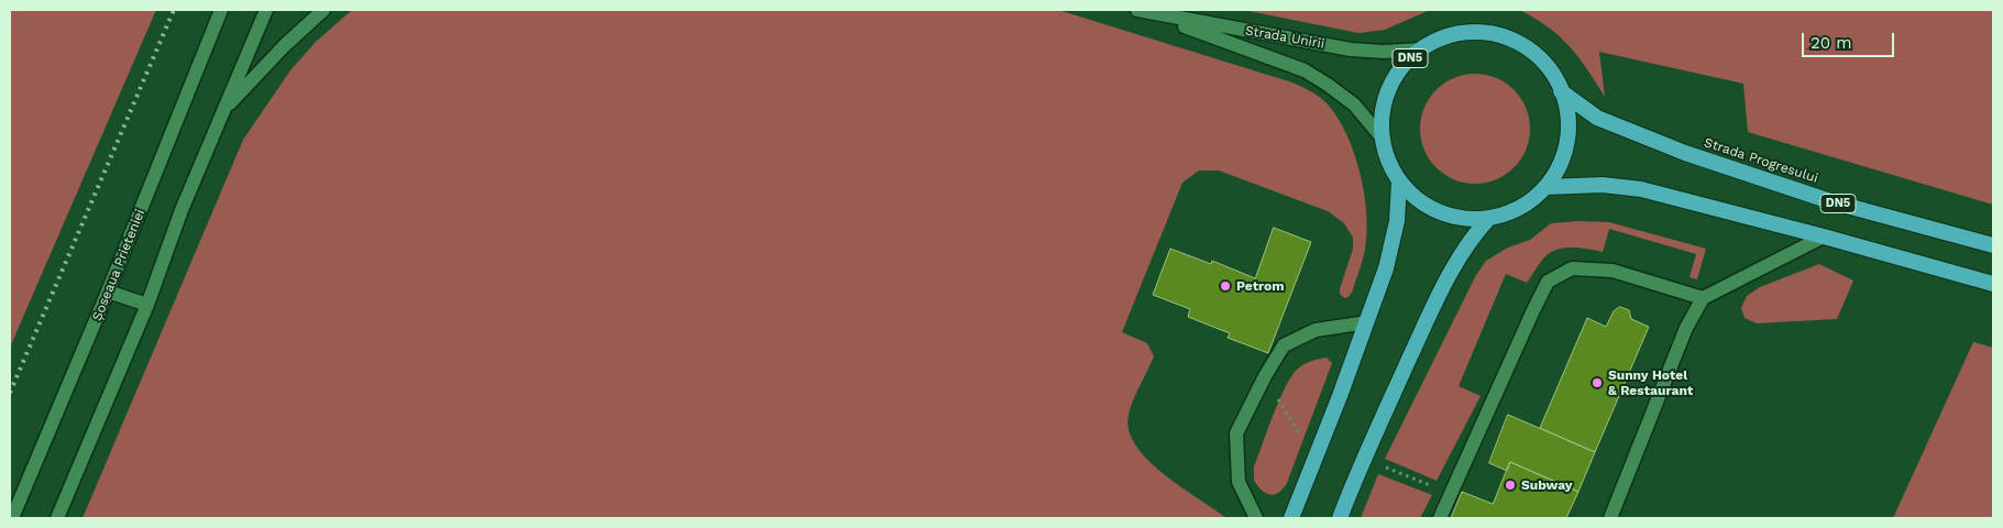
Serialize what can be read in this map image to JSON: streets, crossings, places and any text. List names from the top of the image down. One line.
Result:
{"streets":{"highway":["DN5","Strada Progresului"],"main road":["Strada Unirii","Șoseaua Prieteniei"]},"crossings":[["Strada Unirii","DN5"],["Strada Unirii","Strada Progresului"],["DN5","Strada Progresului"]],"places":["Petrom","Sunny Hotel & Restaurant","Subway"],"scale_bar":"20 m"}
